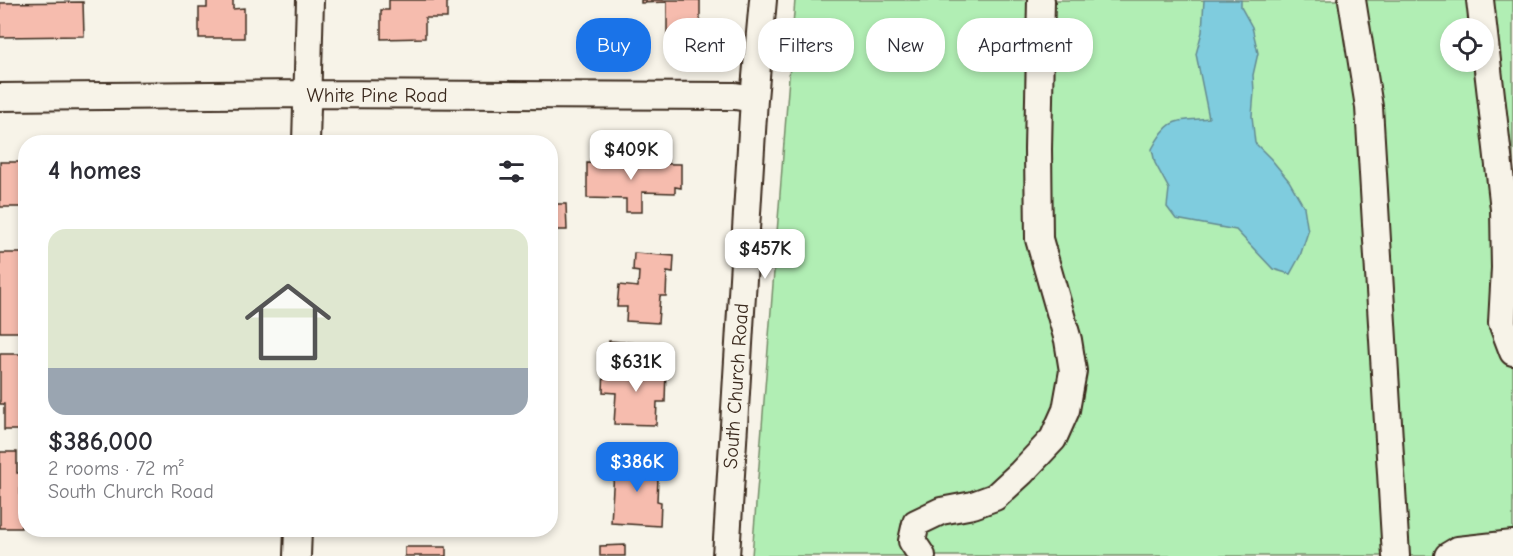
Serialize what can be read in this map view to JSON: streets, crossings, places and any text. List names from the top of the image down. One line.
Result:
{"streets":{"street":["White Pine Road","South Church Road"]},"crossings":[["White Pine Road","South Church Road"]],"page":{"chip":["Buy","Rent","Filters","New","Apartment"],"price":["$409K","$457K","$631K","$386K"],"heading":"4 homes","list":[{"name":"$386,000","note":"2 rooms · 72 m² · South Church Road"}]}}
